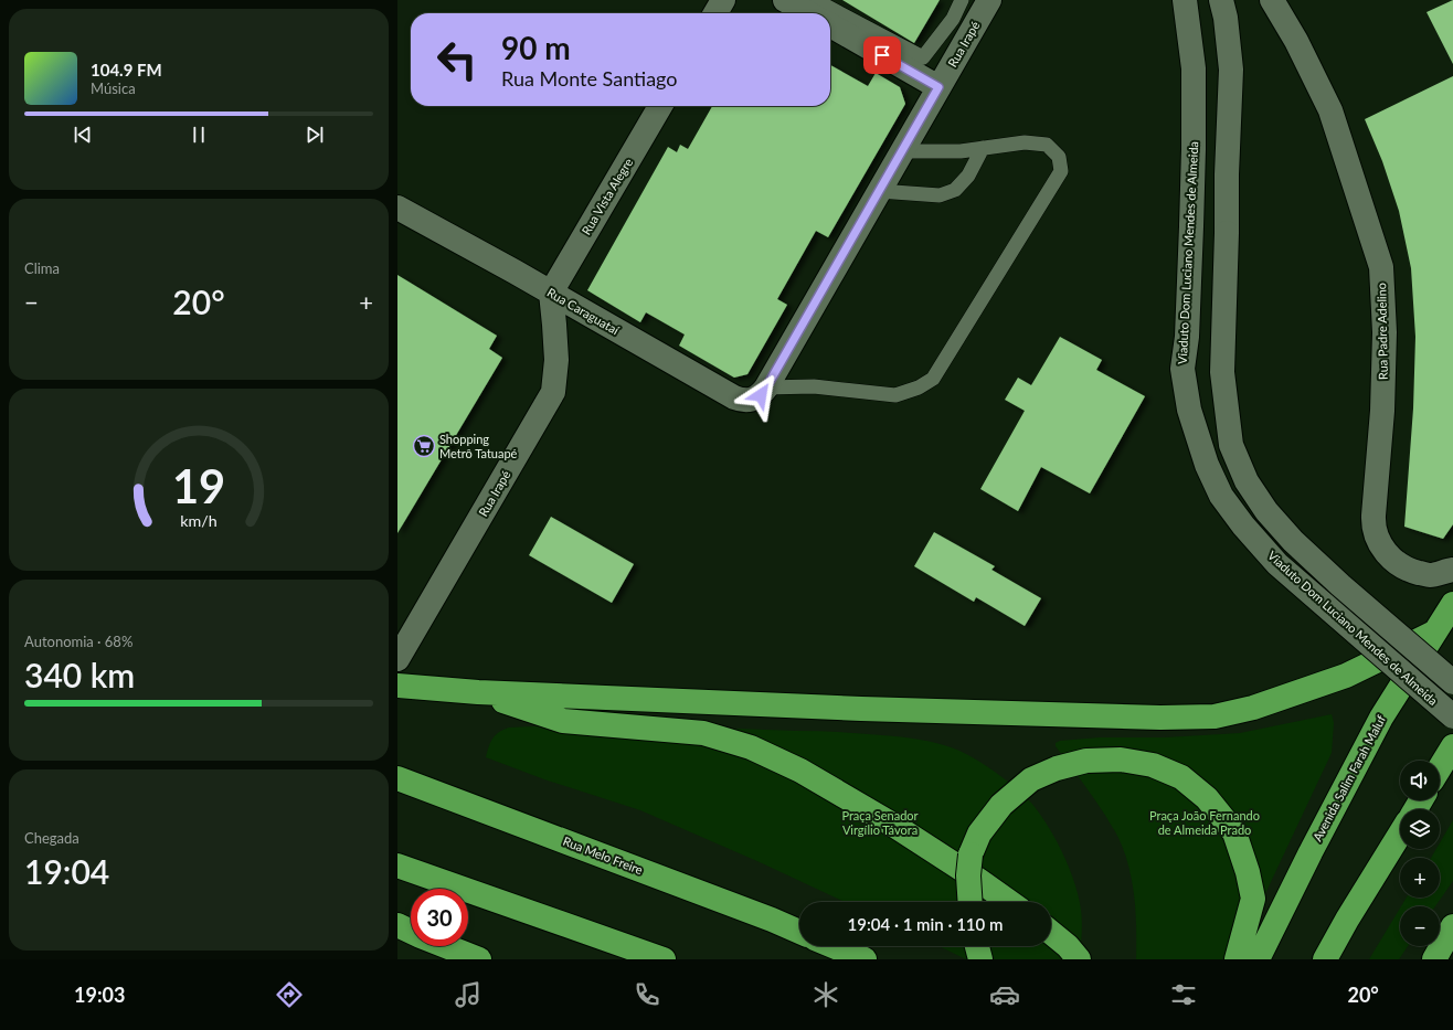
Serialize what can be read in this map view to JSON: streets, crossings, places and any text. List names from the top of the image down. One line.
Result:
{"streets":{"highway":["Avenida Salim Farah Maluf","Rua Melo Freire"],"street":["Rua Irapé","Rua Vista Alegre","Viaduto Dom Luciano Mendes de Almeida","Rua Caraguataí","Rua Padre Adelino"]},"crossings":[["Rua Irapé","Rua Vista Alegre"],["Rua Irapé","Rua Caraguataí"],["Rua Vista Alegre","Rua Caraguataí"]],"parks":["Praça Senador Virgílio Távora","Praça João Fernando de Almeida Prado"],"places":{"supermarket":["Shopping Metrô Tatuapé"]},"page":{"turn":["90 m","Rua Monte Santiago"],"song":["104.9 FM","Música"],"tile":["Clima",["Autonomia · 68%","340 km"],["Chegada","19:04"]],"heat":["−","20°","+"],"map_buttons":["+","−"],"limit":"30","trip":"19:04 · 1 min · 110 m","tabs":["19:03","20°"],"gauge":["19","km/h"]}}
